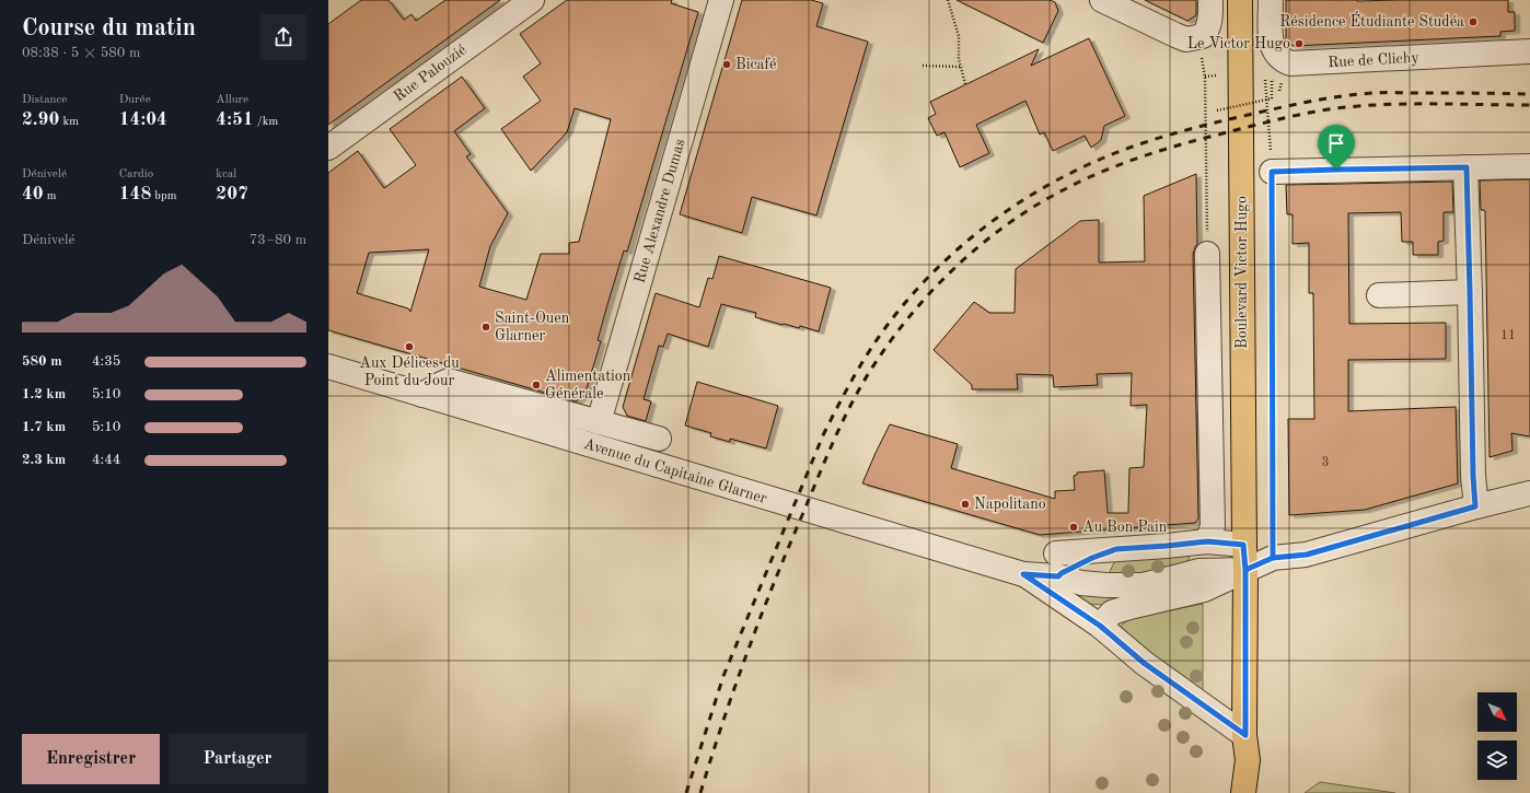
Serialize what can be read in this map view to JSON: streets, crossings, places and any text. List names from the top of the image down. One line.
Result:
{"streets":{"main road":["Boulevard Victor Hugo"],"street":["Rue de Clichy","Rue Palouzié","Rue Alexandre Dumas","Avenue du Capitaine Glarner"]},"crossings":[["Rue de Clichy","Boulevard Victor Hugo"]],"places":["Résidence Étudiante Studéa","Le Victor Hugo","Bicafé","Saint-Ouen Glarner","Aux Délices du Point du Jour","Alimentation Générale","Napolitano","Au Bon Pain"],"house_numbers":["11","3"],"north":"bottom right","page":{"heading":["Course du matin","08:38 · 5 × 580 m"],"stats":[["Distance","2.90 km"],["Durée","14:04"],["Allure","4:51 /km"],["Dénivelé","40 m"],["Cardio","148 bpm"],["kcal","207"]],"chart":["Dénivelé","73–80 m"],"list":[{"name":"580 m","note":"4:35"},{"name":"1.2 km","note":"5:10"},{"name":"1.7 km","note":"5:10"},{"name":"2.3 km","note":"4:44"}],"buttons":["Enregistrer","Partager"]}}
